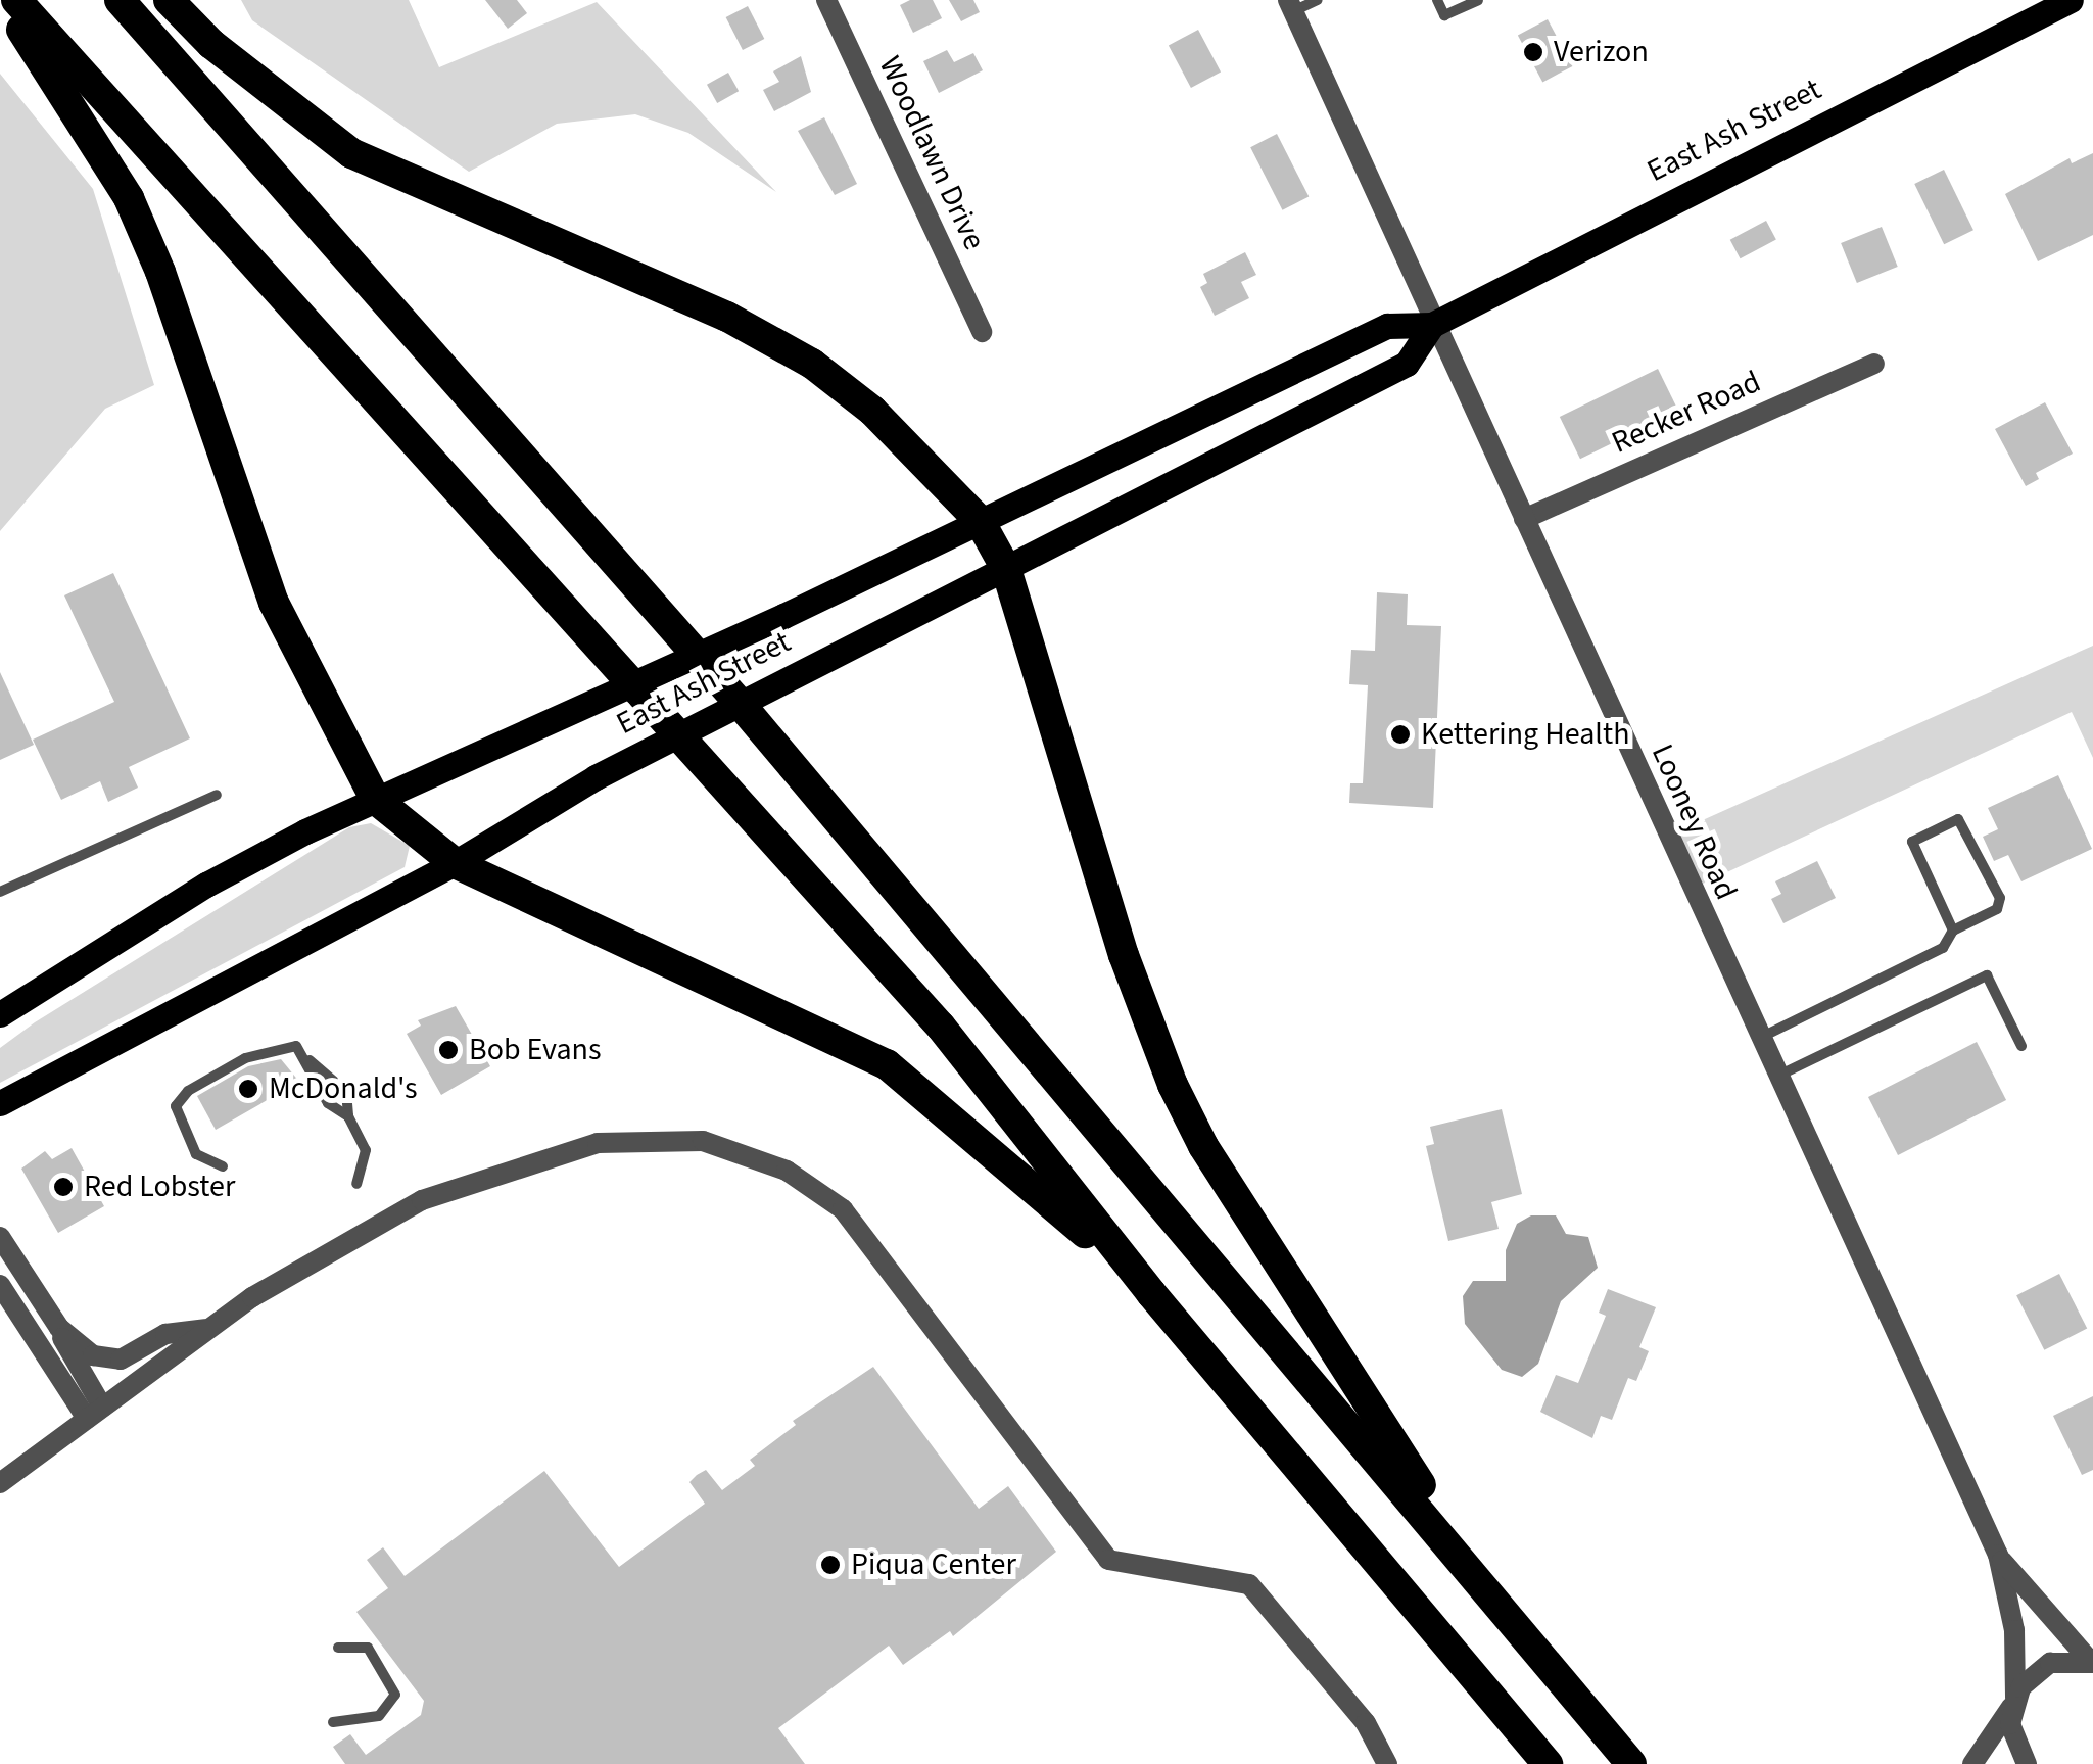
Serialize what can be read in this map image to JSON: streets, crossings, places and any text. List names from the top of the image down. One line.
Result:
{"streets":{"main road":["East Ash Street"],"street":["Woodlawn Drive","Recker Road","Looney Road"]},"crossings":[["East Ash Street","Looney Road"],["Recker Road","Looney Road"]],"places":["Verizon","Kettering Health","Bob Evans","McDonald's","Red Lobster","Piqua Center"]}
